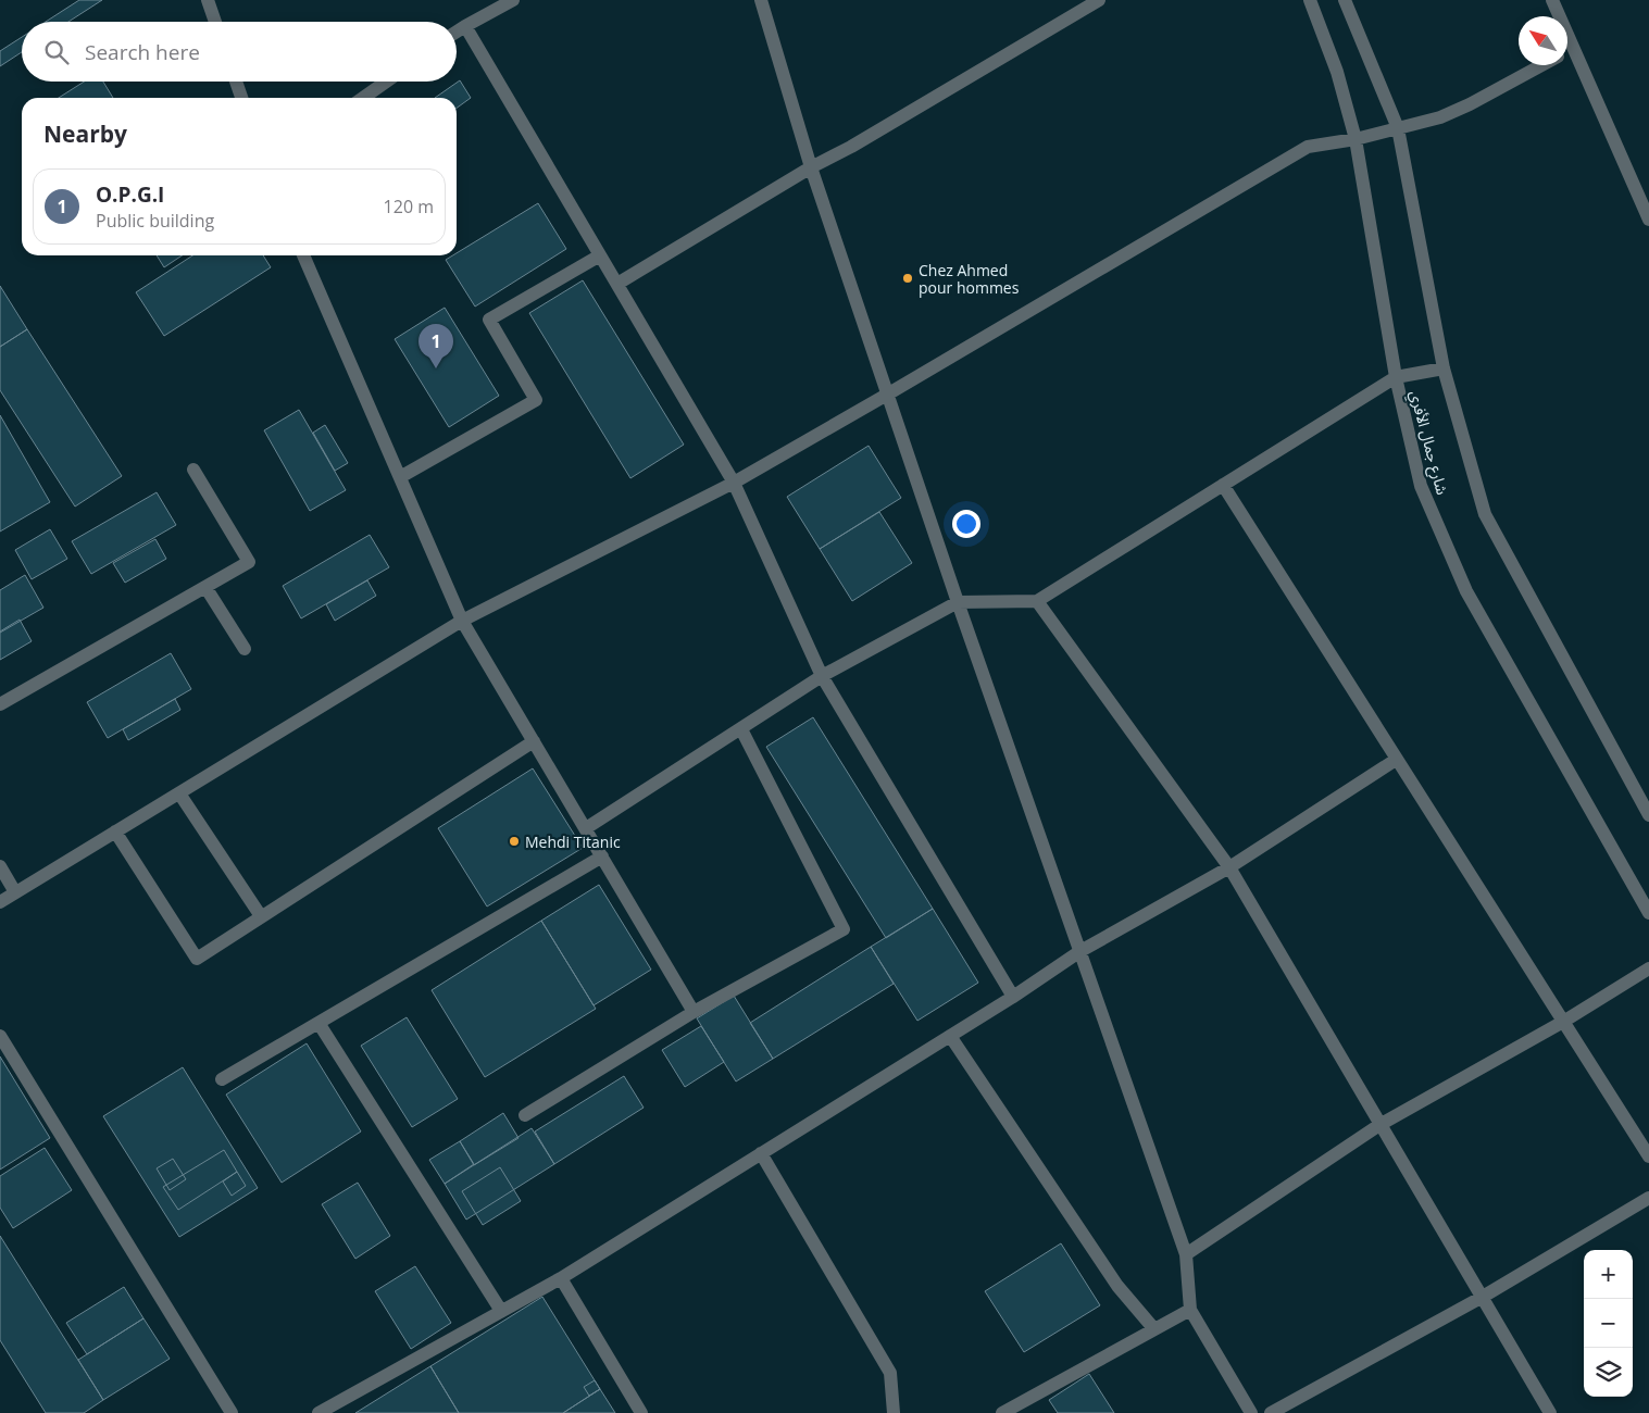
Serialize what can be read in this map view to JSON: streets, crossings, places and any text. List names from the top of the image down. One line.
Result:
{"streets":{"street":["شارع جمال الأفري"]},"places":["Chez Ahmed pour hommes","Mehdi Titanic"],"north":"top left","page":{"search":"Search here","heading":"Nearby","list":[{"mark":"1","name":"O.P.G.I","note":"Public building","value":"120 m"}],"pins":"1","map_buttons":["+","−"]}}
